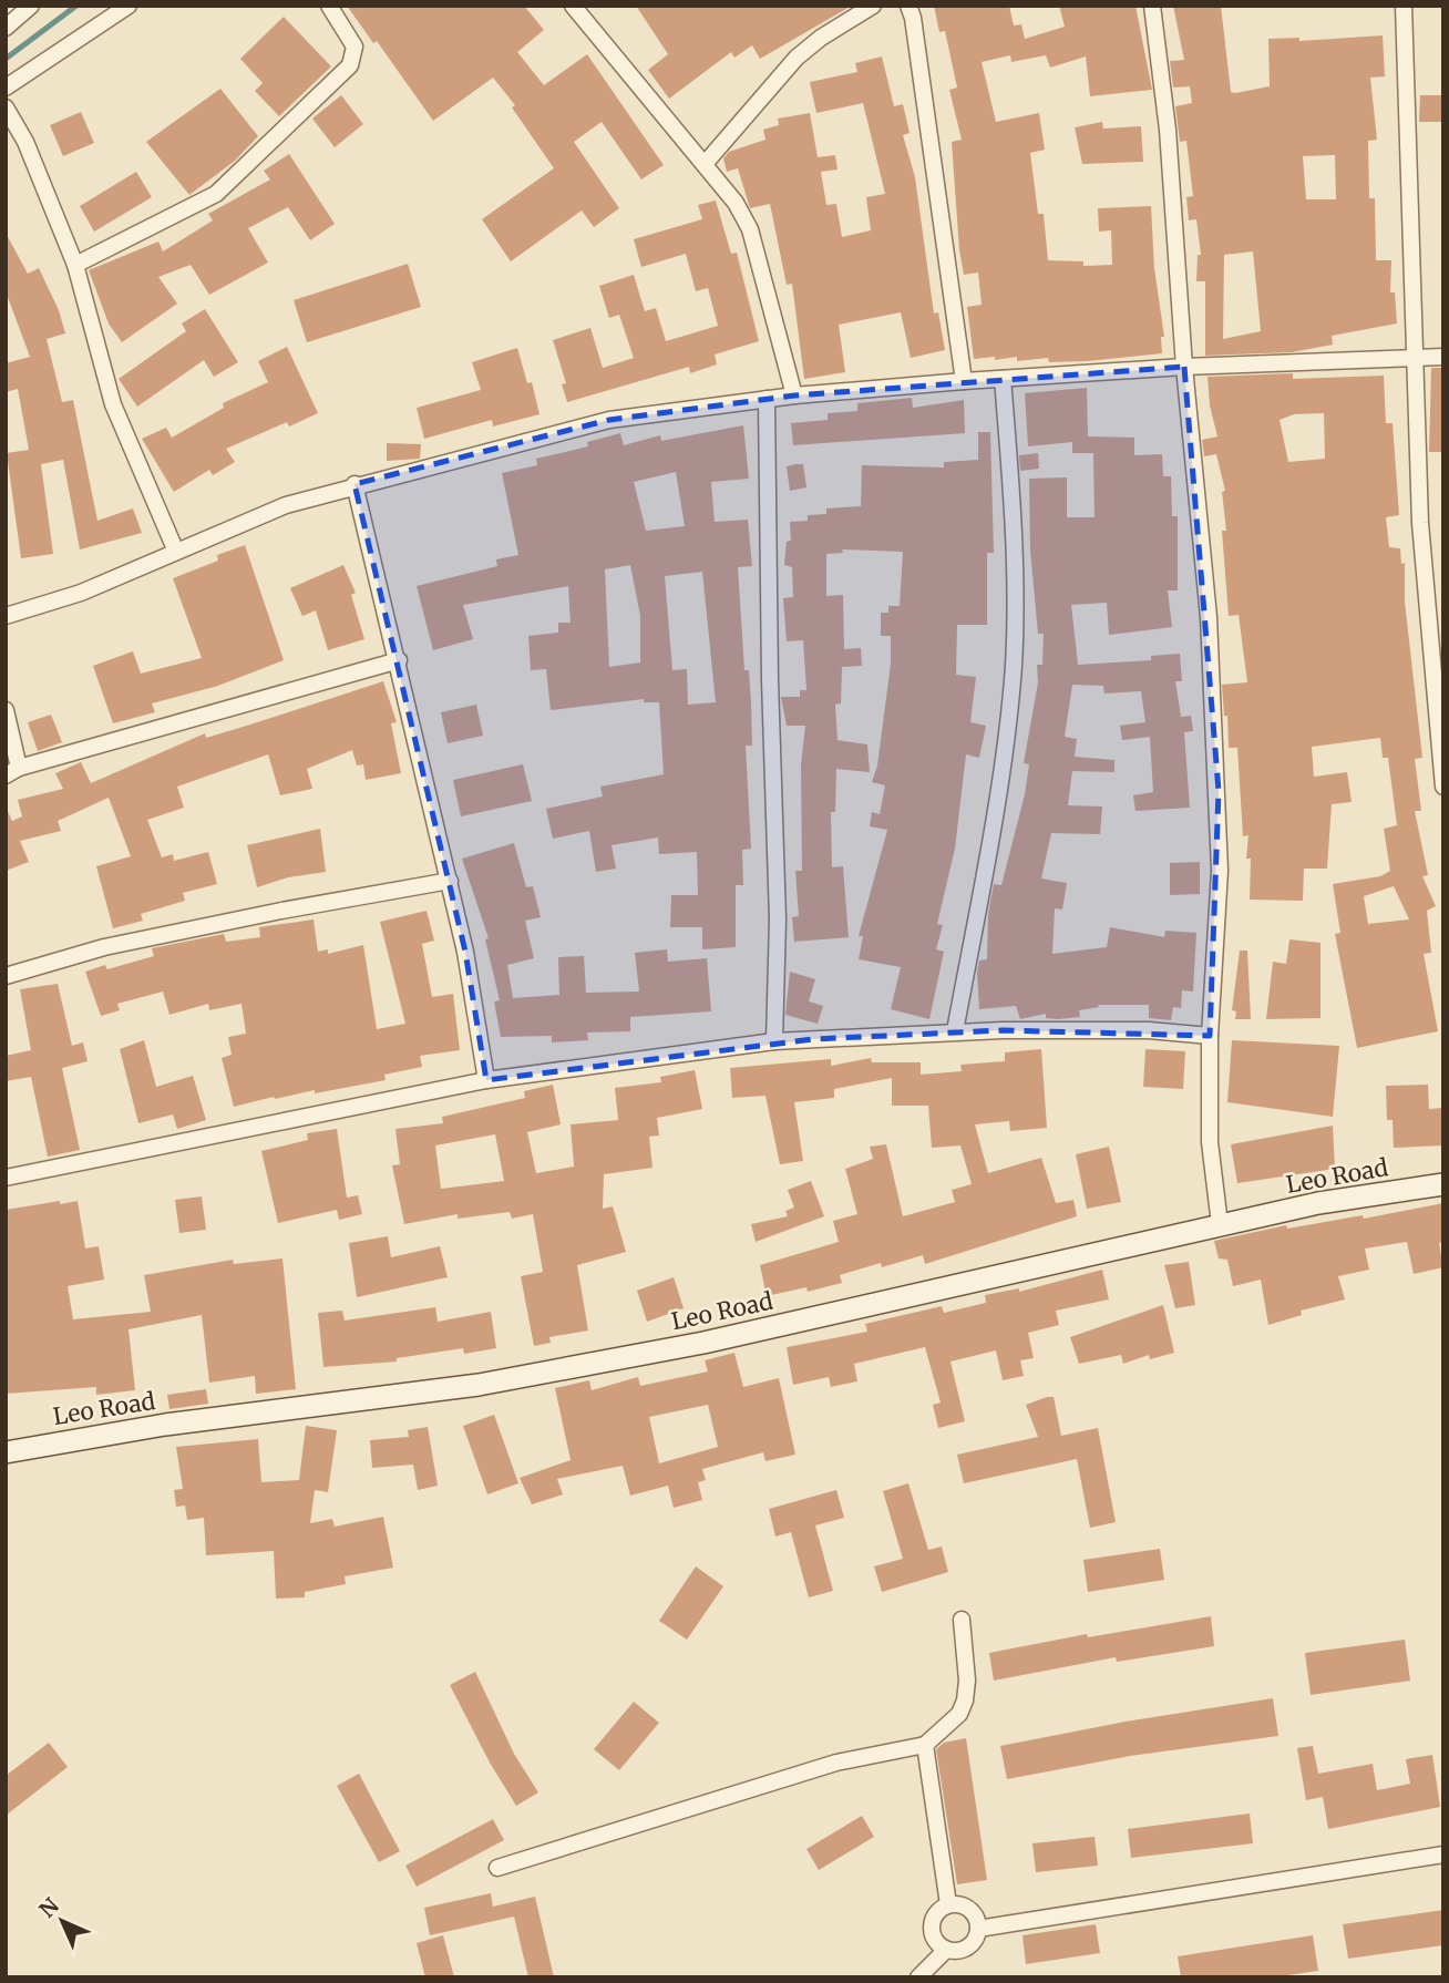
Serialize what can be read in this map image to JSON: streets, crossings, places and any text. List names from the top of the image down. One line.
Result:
{"streets":{"street":["Leo Road"]},"north":"top left"}
